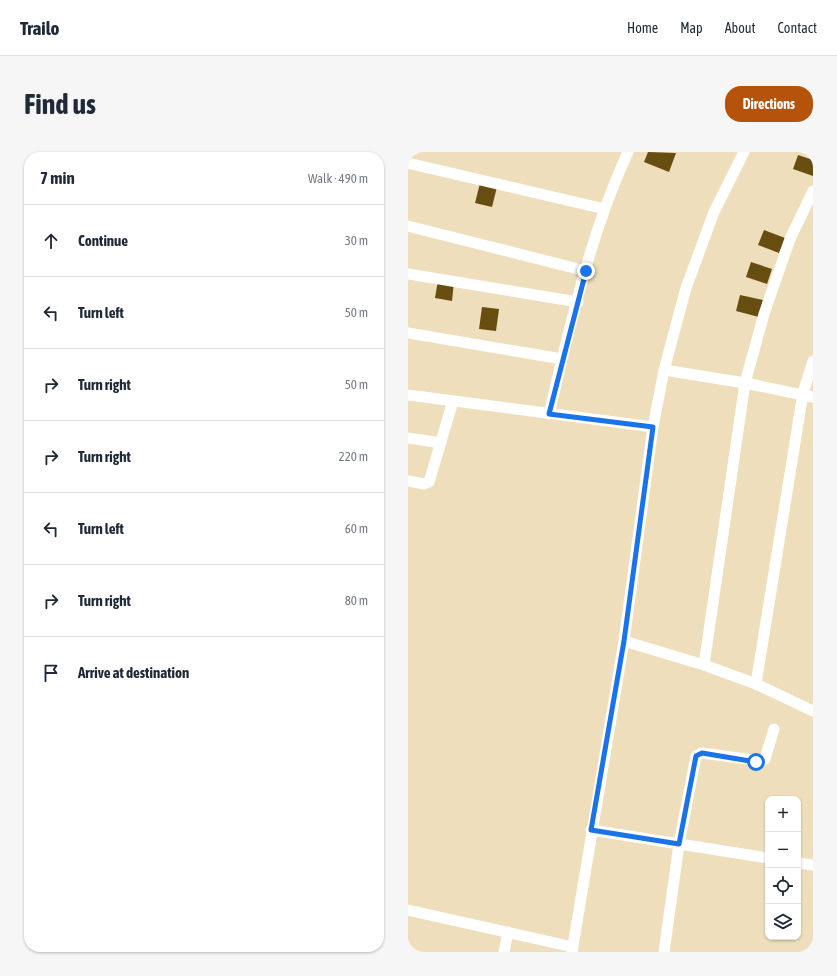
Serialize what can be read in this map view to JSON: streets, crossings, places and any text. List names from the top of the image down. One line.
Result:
{"page":{"header":"Trailo","nav":["Home","Map","About","Contact"],"buttons":"Directions","title":"Find us","heading":["7 min","Walk · 490 m"],"list":[["Continue","30 m"],["Turn left","50 m"],["Turn right","50 m"],["Turn right","220 m"],["Turn left","60 m"],["Turn right","80 m"],"Arrive at destination"],"map_buttons":["+","−"]}}
